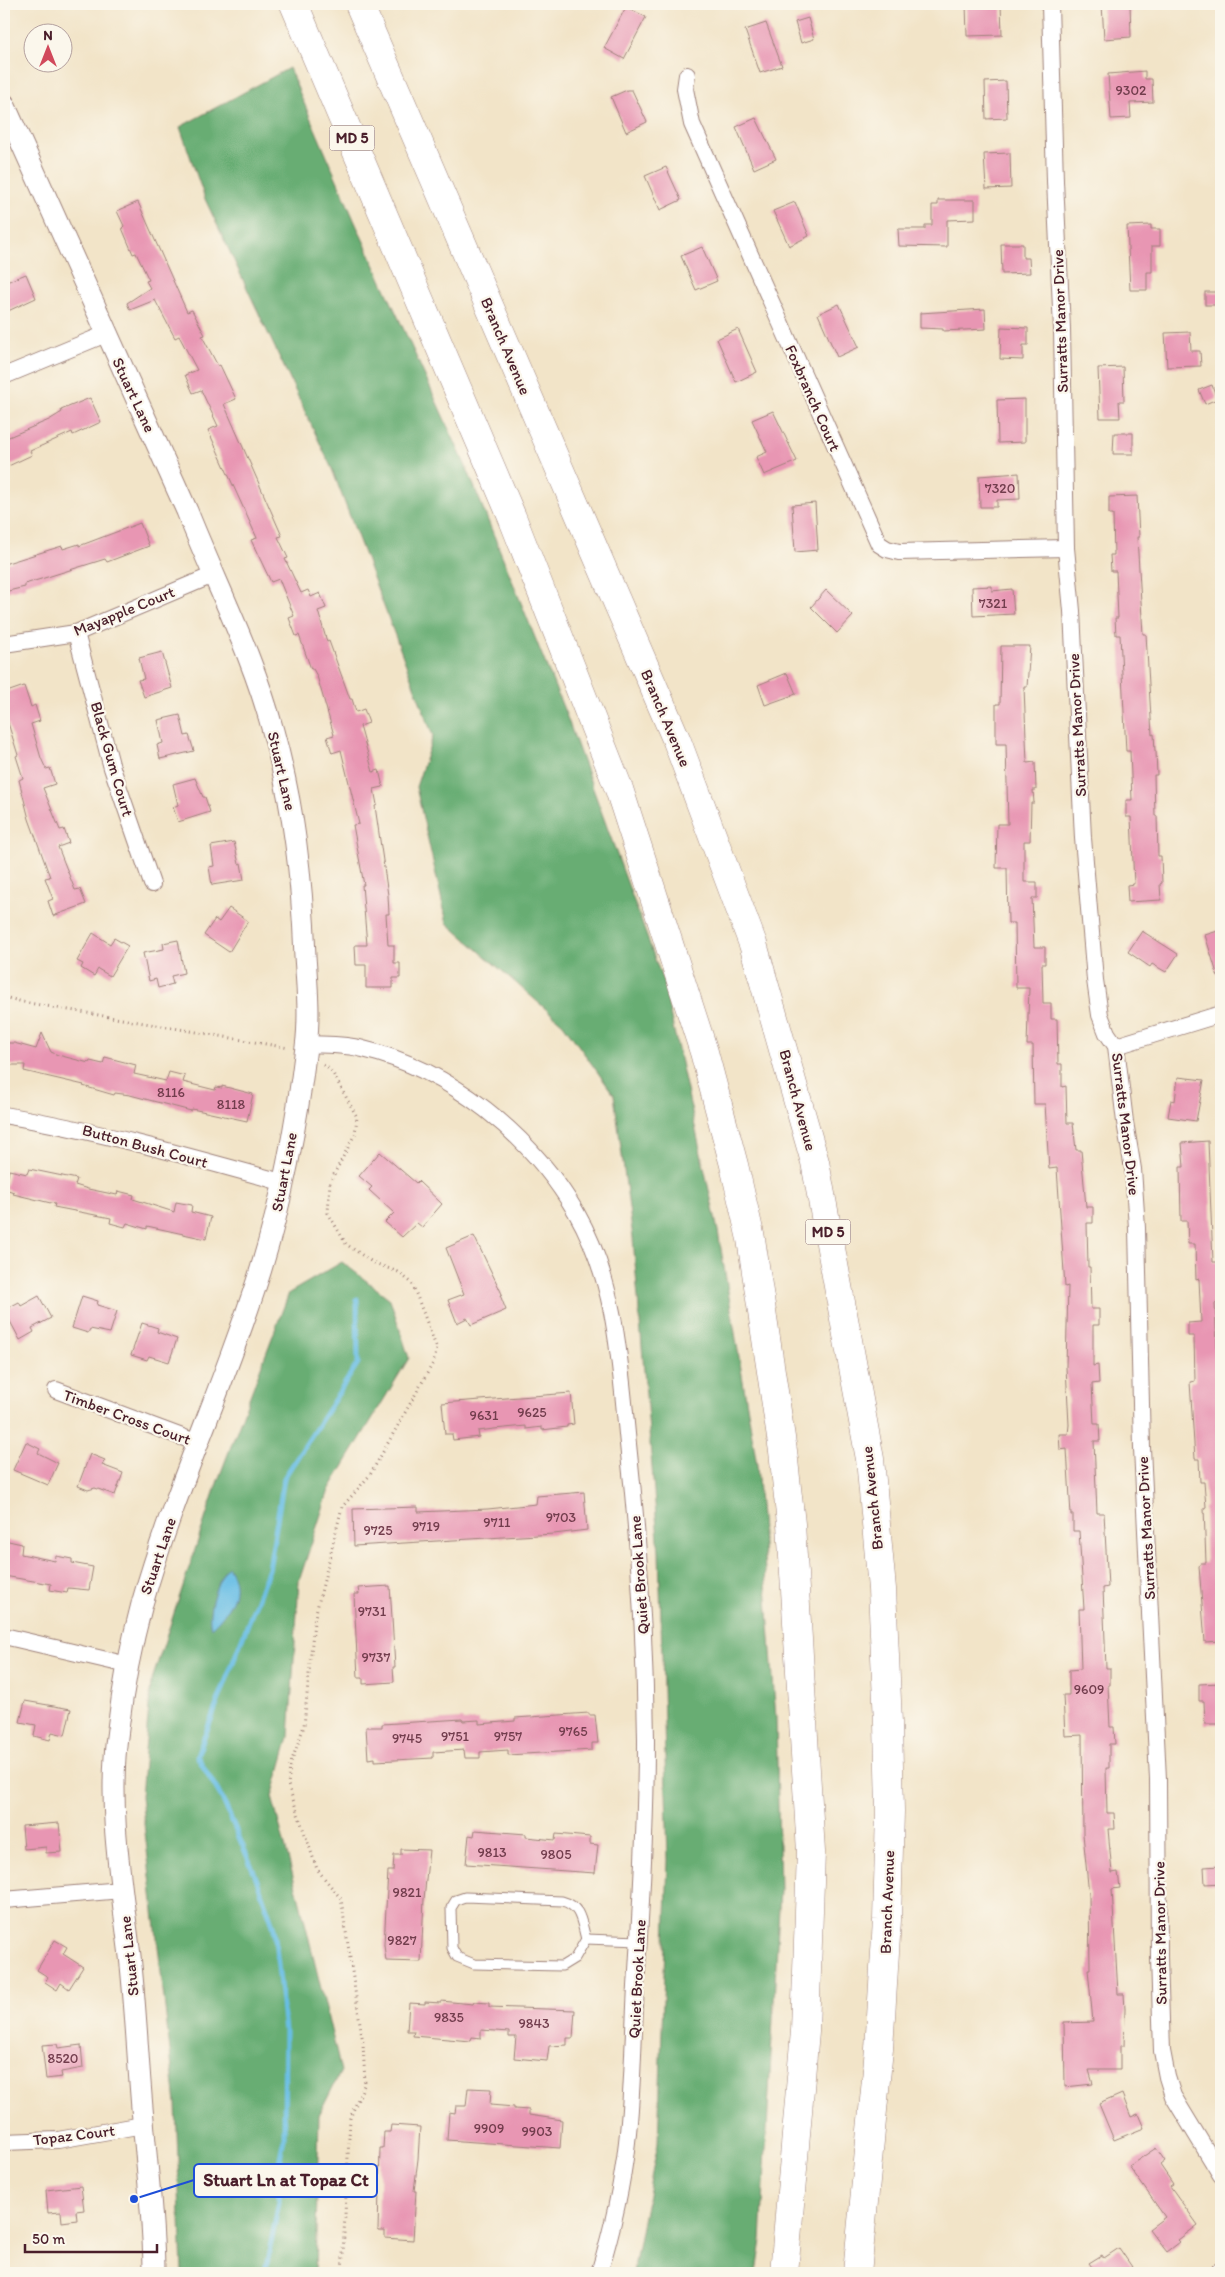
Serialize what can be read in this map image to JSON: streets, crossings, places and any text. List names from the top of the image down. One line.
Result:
{"streets":{"highway":["MD 5","Branch Avenue"],"street":["Surratts Manor Drive","Stuart Lane","Foxbranch Court","Mayapple Court","Black Gum Court","Button Bush Court","Timber Cross Court","Quiet Brook Lane","Topaz Court"]},"crossings":[["Surratts Manor Drive","Foxbranch Court"],["Stuart Lane","Mayapple Court"],["Stuart Lane","Button Bush Court"],["Stuart Lane","Timber Cross Court"],["Stuart Lane","Quiet Brook Lane"],["Stuart Lane","Topaz Court"],["Mayapple Court","Black Gum Court"]],"places":["Stuart Ln at Topaz Ct"],"house_numbers":["9302","7320","7321","8116","8118","9625","9631","9703","9711","9719","9725","9731","9737","9609","9765","9751","9757","9745","9813","9805","9821","9827","9835","9843","8520","9909","9903"],"scale_bar":"50 m","north":"top"}
